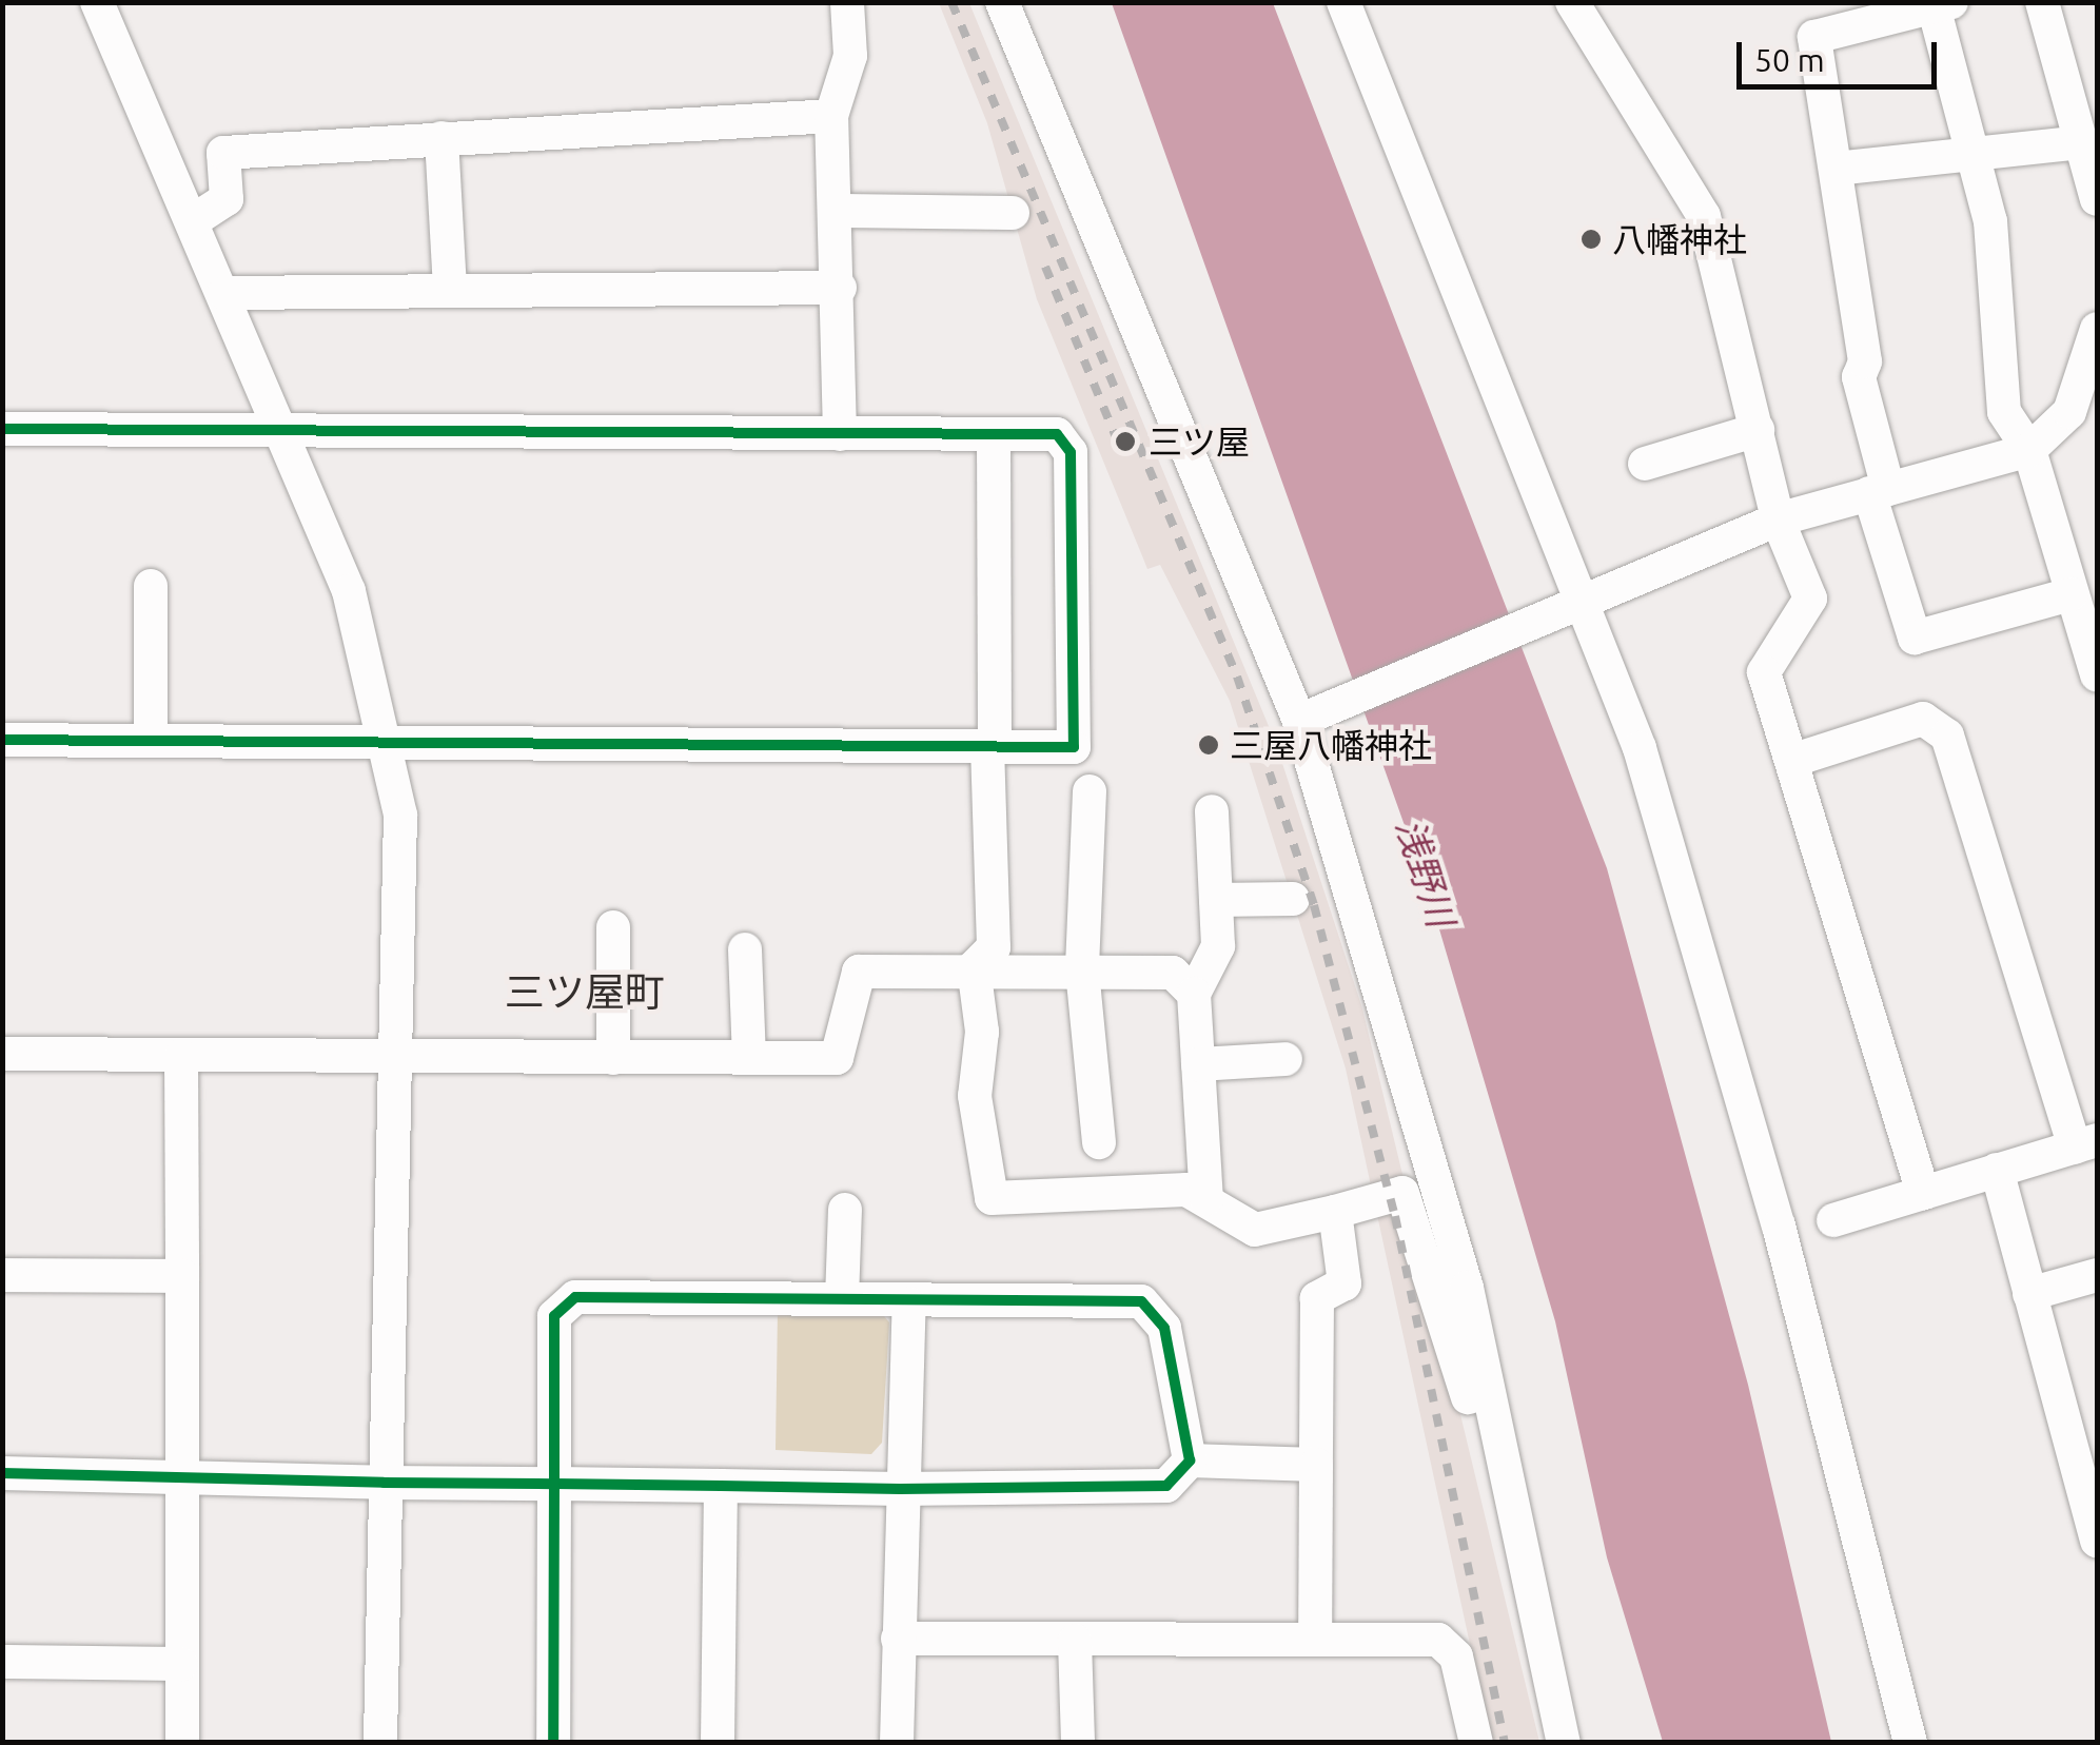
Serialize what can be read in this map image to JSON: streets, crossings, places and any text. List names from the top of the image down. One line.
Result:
{"districts":["三ツ屋町"],"water":["浅野川"],"places":["八幡神社","三ツ屋","三屋八幡神社"],"scale_bar":"50 m"}
